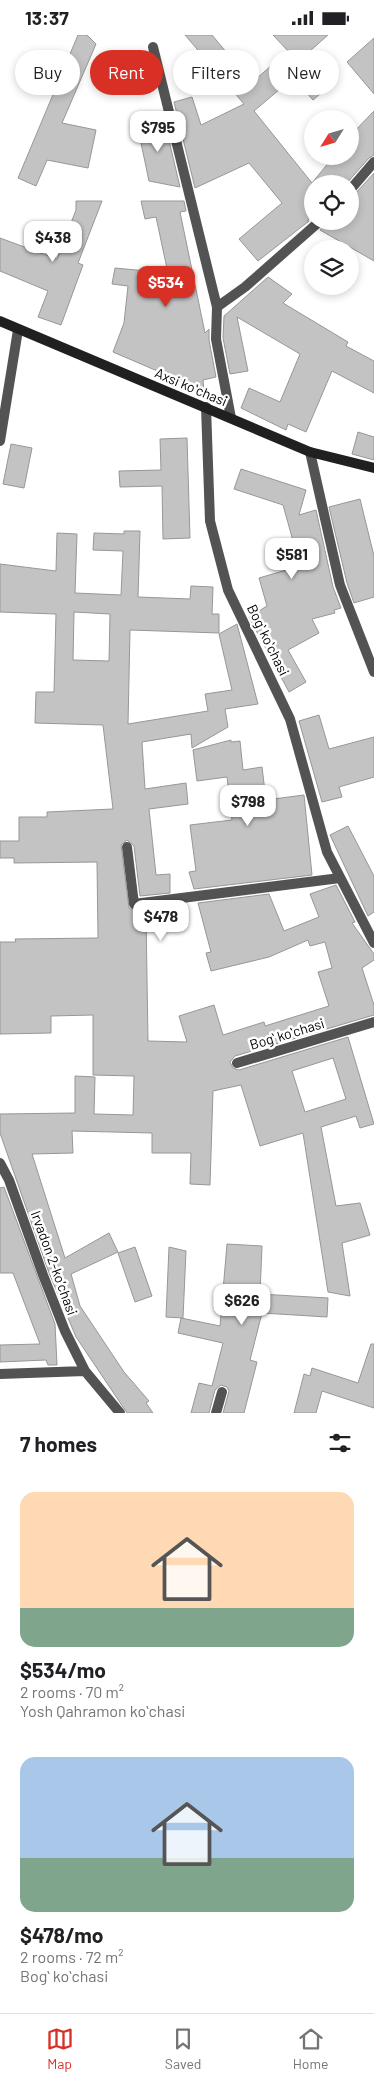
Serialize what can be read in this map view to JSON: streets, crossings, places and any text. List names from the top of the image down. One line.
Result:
{"streets":{"street":["Axsi koʻchasi","Bogʻ koʻchasi","Irvadon 2-koʼchasi"]},"crossings":[["Axsi koʻchasi","Bogʻ koʻchasi"]],"north":"bottom left","page":{"status":"13:37","chip":["Buy","Rent","Filters","New"],"price":["$795","$438","$534","$581","$798","$478","$626"],"heading":"7 homes","list":[{"name":"$534/mo","note":"2 rooms · 70 m² · Yosh Qahramon koʻchasi"},{"name":"$478/mo","note":"2 rooms · 72 m² · Bogʻ koʻchasi"}],"tabs":["Map","Saved","Home"]}}
